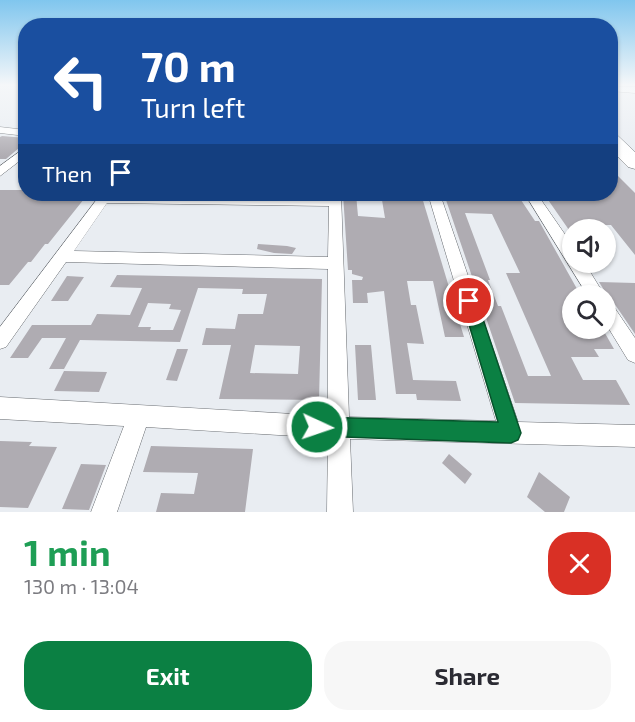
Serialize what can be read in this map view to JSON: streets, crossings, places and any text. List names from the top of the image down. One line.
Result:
{"page":{"turn":["70 m","Turn left"],"then":"Then","heading":["1 min","130 m · 13:04"],"buttons":["Exit","Share"]}}
